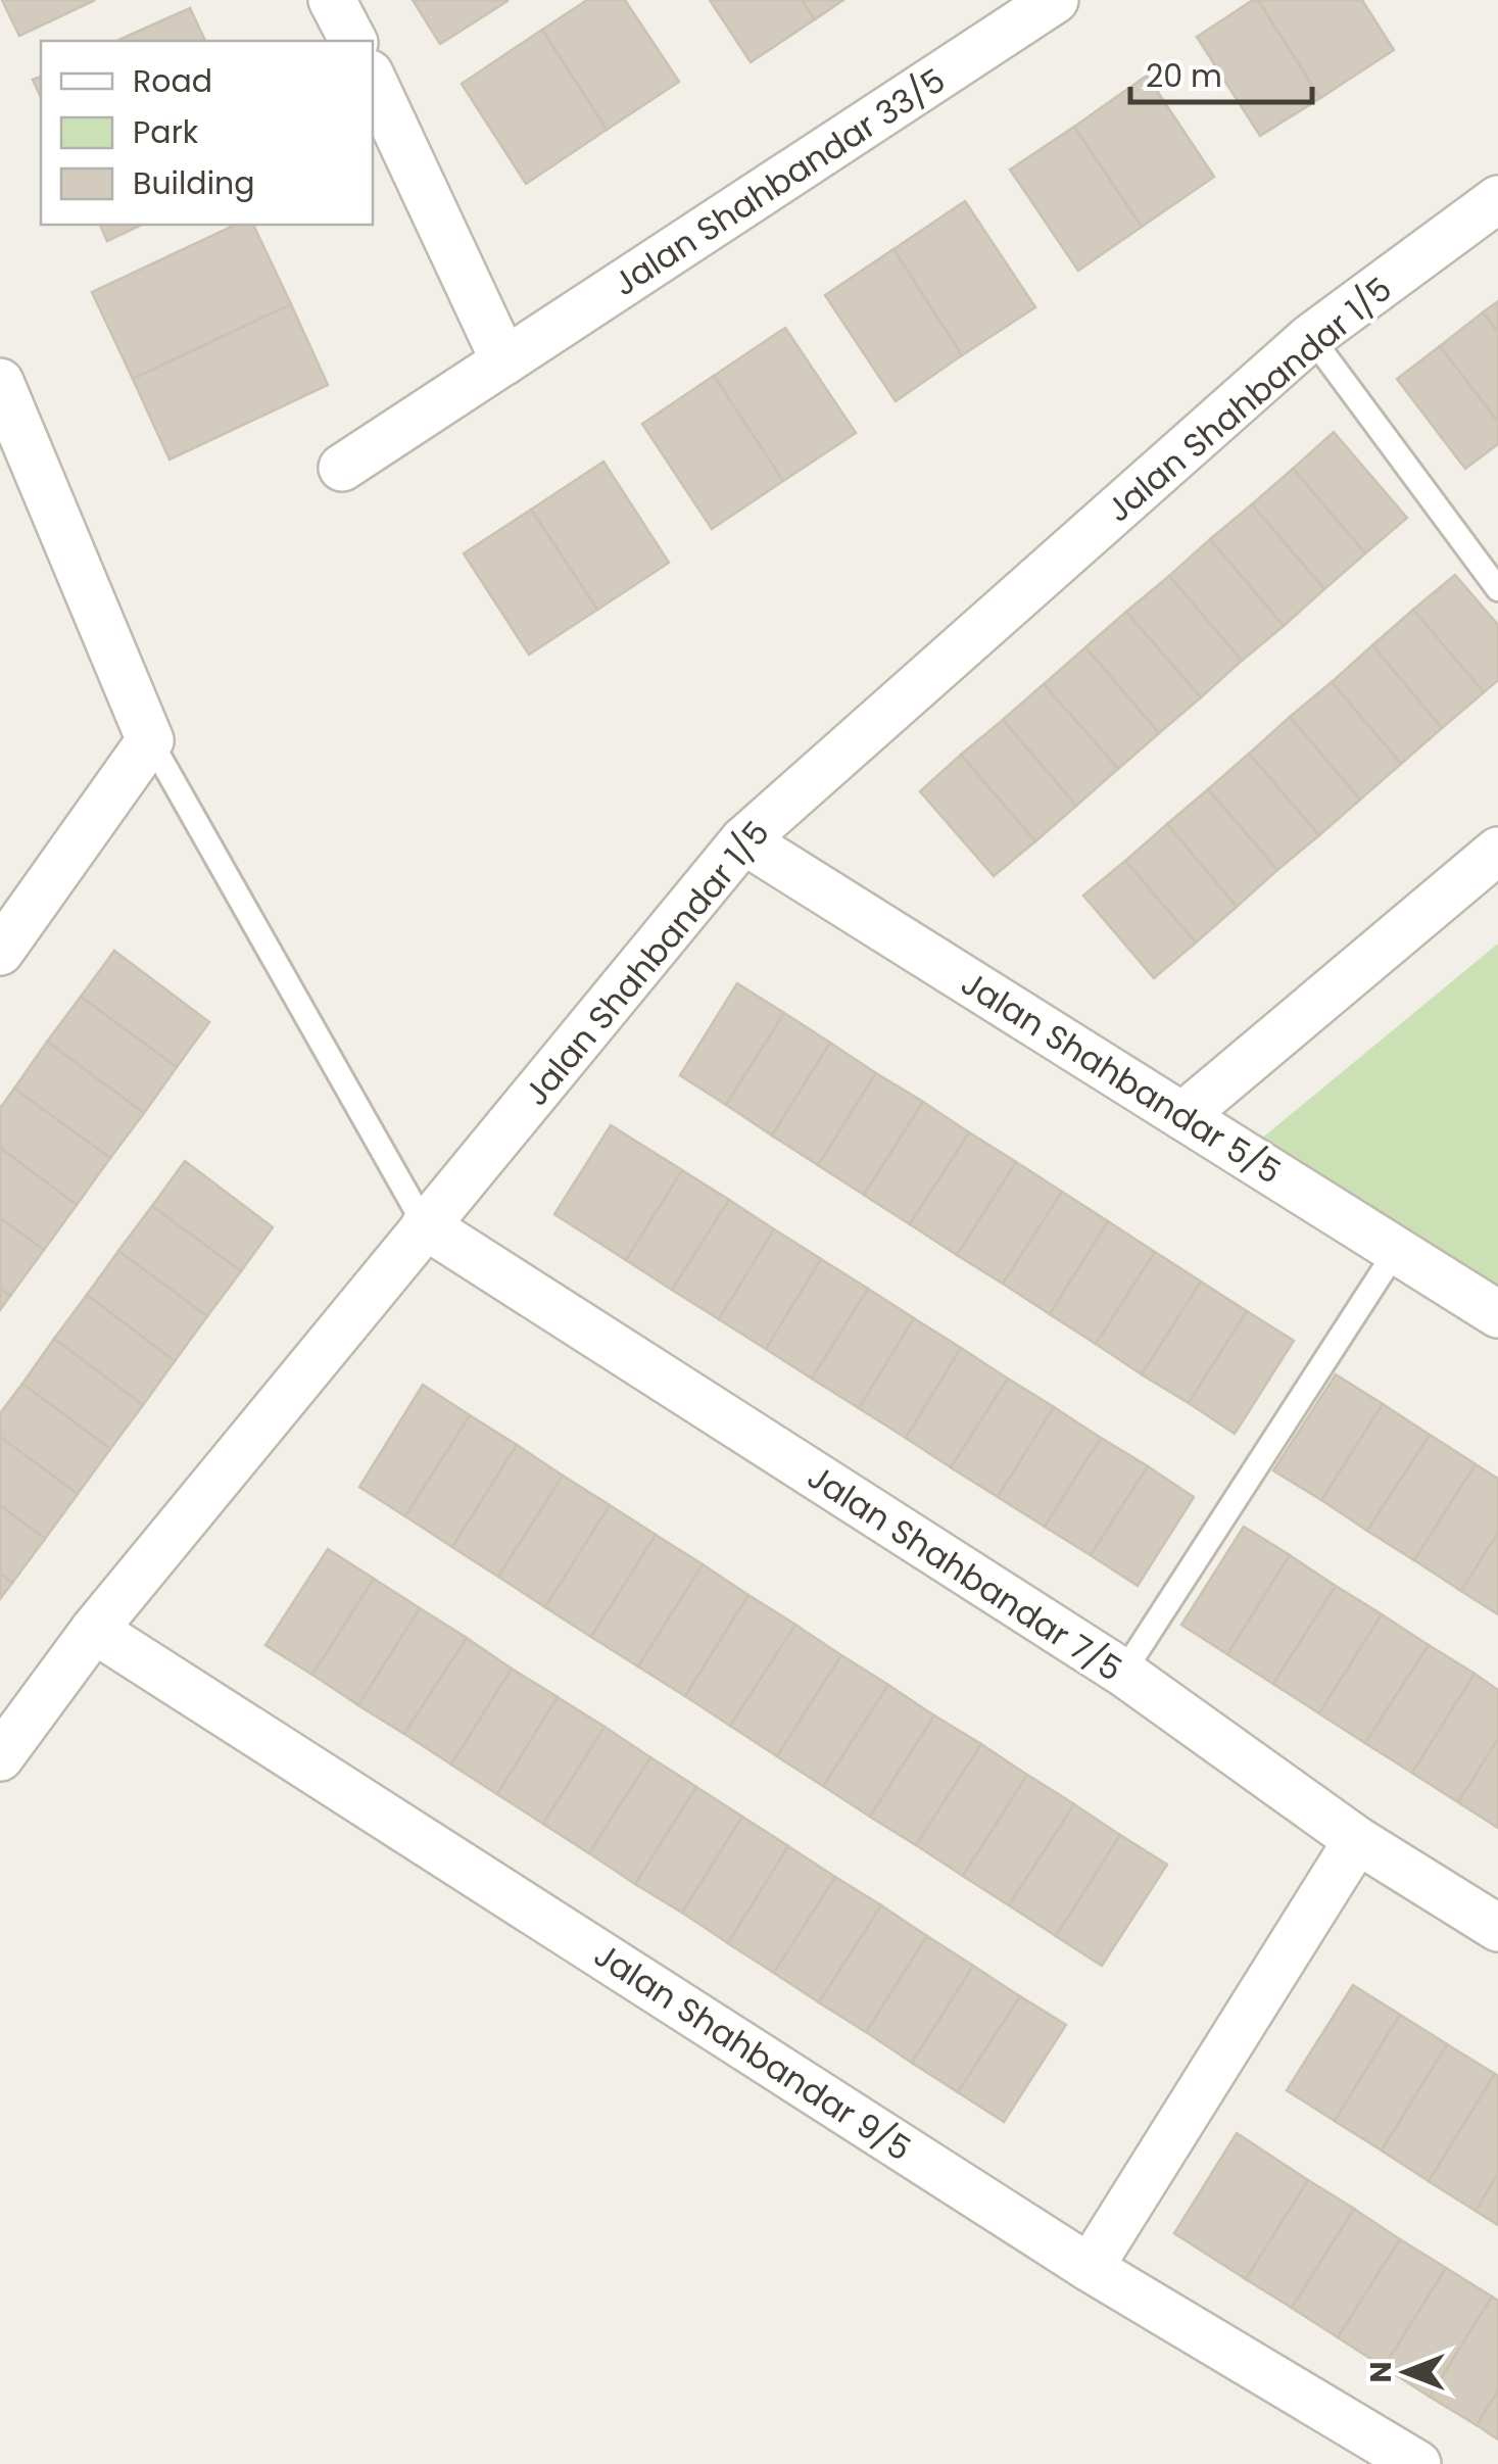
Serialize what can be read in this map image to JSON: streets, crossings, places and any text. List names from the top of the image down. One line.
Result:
{"streets":{"street":["Jalan Shahbandar 33/5","Jalan Shahbandar 1/5","Jalan Shahbandar 5/5","Jalan Shahbandar 7/5","Jalan Shahbandar 9/5"]},"crossings":[["Jalan Shahbandar 1/5","Jalan Shahbandar 5/5"],["Jalan Shahbandar 1/5","Jalan Shahbandar 7/5"],["Jalan Shahbandar 1/5","Jalan Shahbandar 9/5"]],"legend":["Road","Park","Building"],"scale_bar":"20 m","north":"left"}
